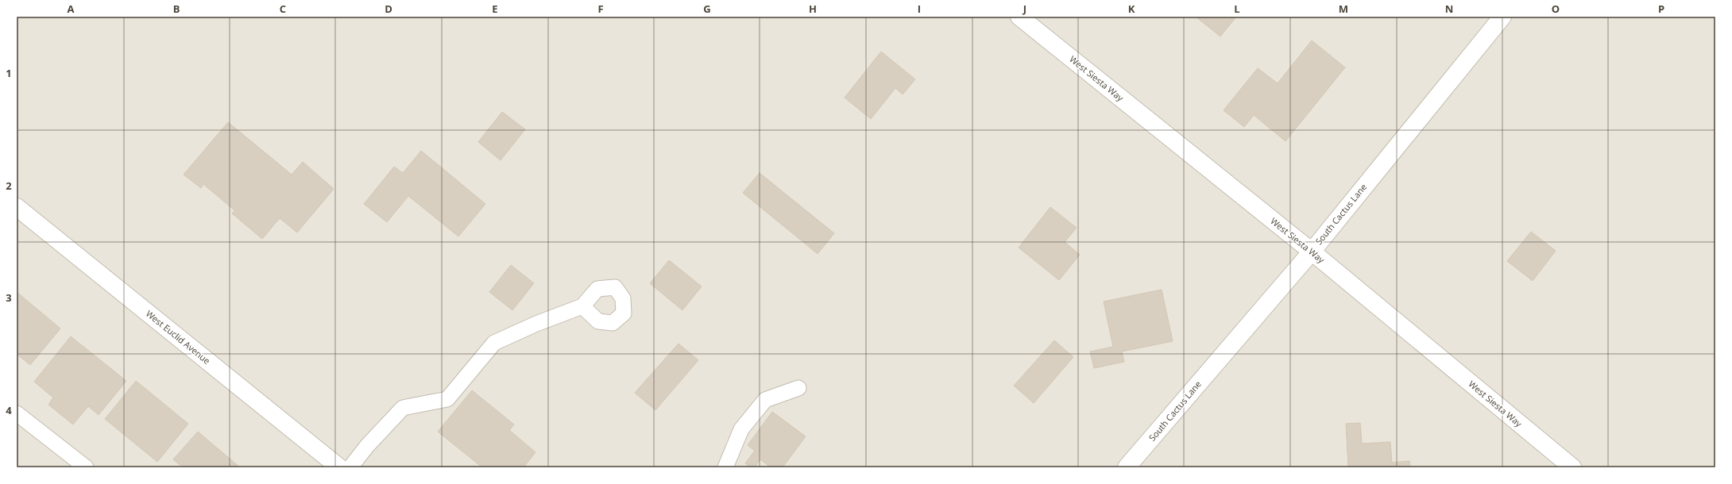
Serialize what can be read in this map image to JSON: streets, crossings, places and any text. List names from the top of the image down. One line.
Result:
{"streets":{"street":["West Siesta Way","South Cactus Lane","West Euclid Avenue"]},"crossings":[["West Siesta Way","South Cactus Lane"]],"grid":{"columns":["A","B","C","D","E","F","G","H","I","J","K","L","M","N","O","P"],"rows":["1","2","3","4"]}}
